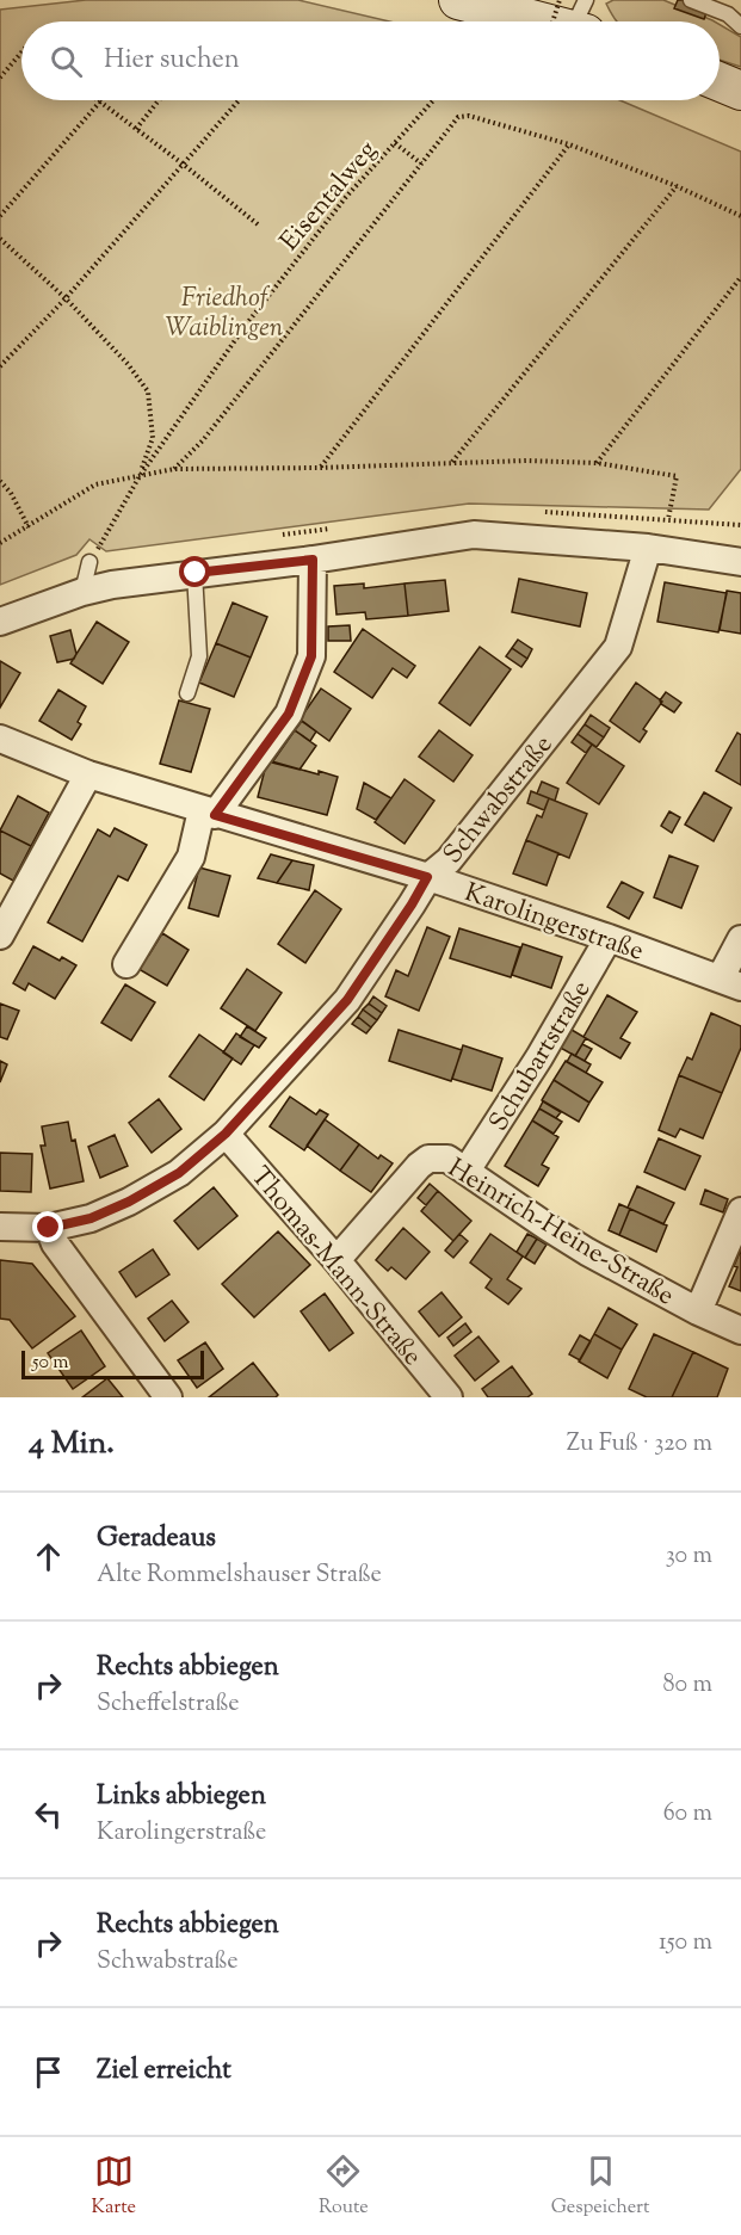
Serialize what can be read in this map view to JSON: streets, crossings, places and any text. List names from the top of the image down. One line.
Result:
{"streets":{"street":["Schwabstraße","Karolingerstraße","Schubartstraße","Heinrich-Heine-Straße","Thomas-Mann-Straße"],"path":["Eisentalweg"]},"crossings":[["Schwabstraße","Karolingerstraße"],["Schwabstraße","Thomas-Mann-Straße"],["Karolingerstraße","Schubartstraße"],["Schubartstraße","Heinrich-Heine-Straße"],["Heinrich-Heine-Straße","Thomas-Mann-Straße"]],"parks":["Friedhof Waiblingen"],"scale_bar":"50 m","page":{"search":"Hier suchen","scale":"50 m","heading":["4 Min.","Zu Fuß · 320 m"],"list":[["Geradeaus","Alte Rommelshauser Straße","30 m"],["Rechts abbiegen","Scheffelstraße","80 m"],["Links abbiegen","Karolingerstraße","60 m"],["Rechts abbiegen","Schwabstraße","150 m"],"Ziel erreicht"],"nav":["Karte","Route","Gespeichert"]}}
